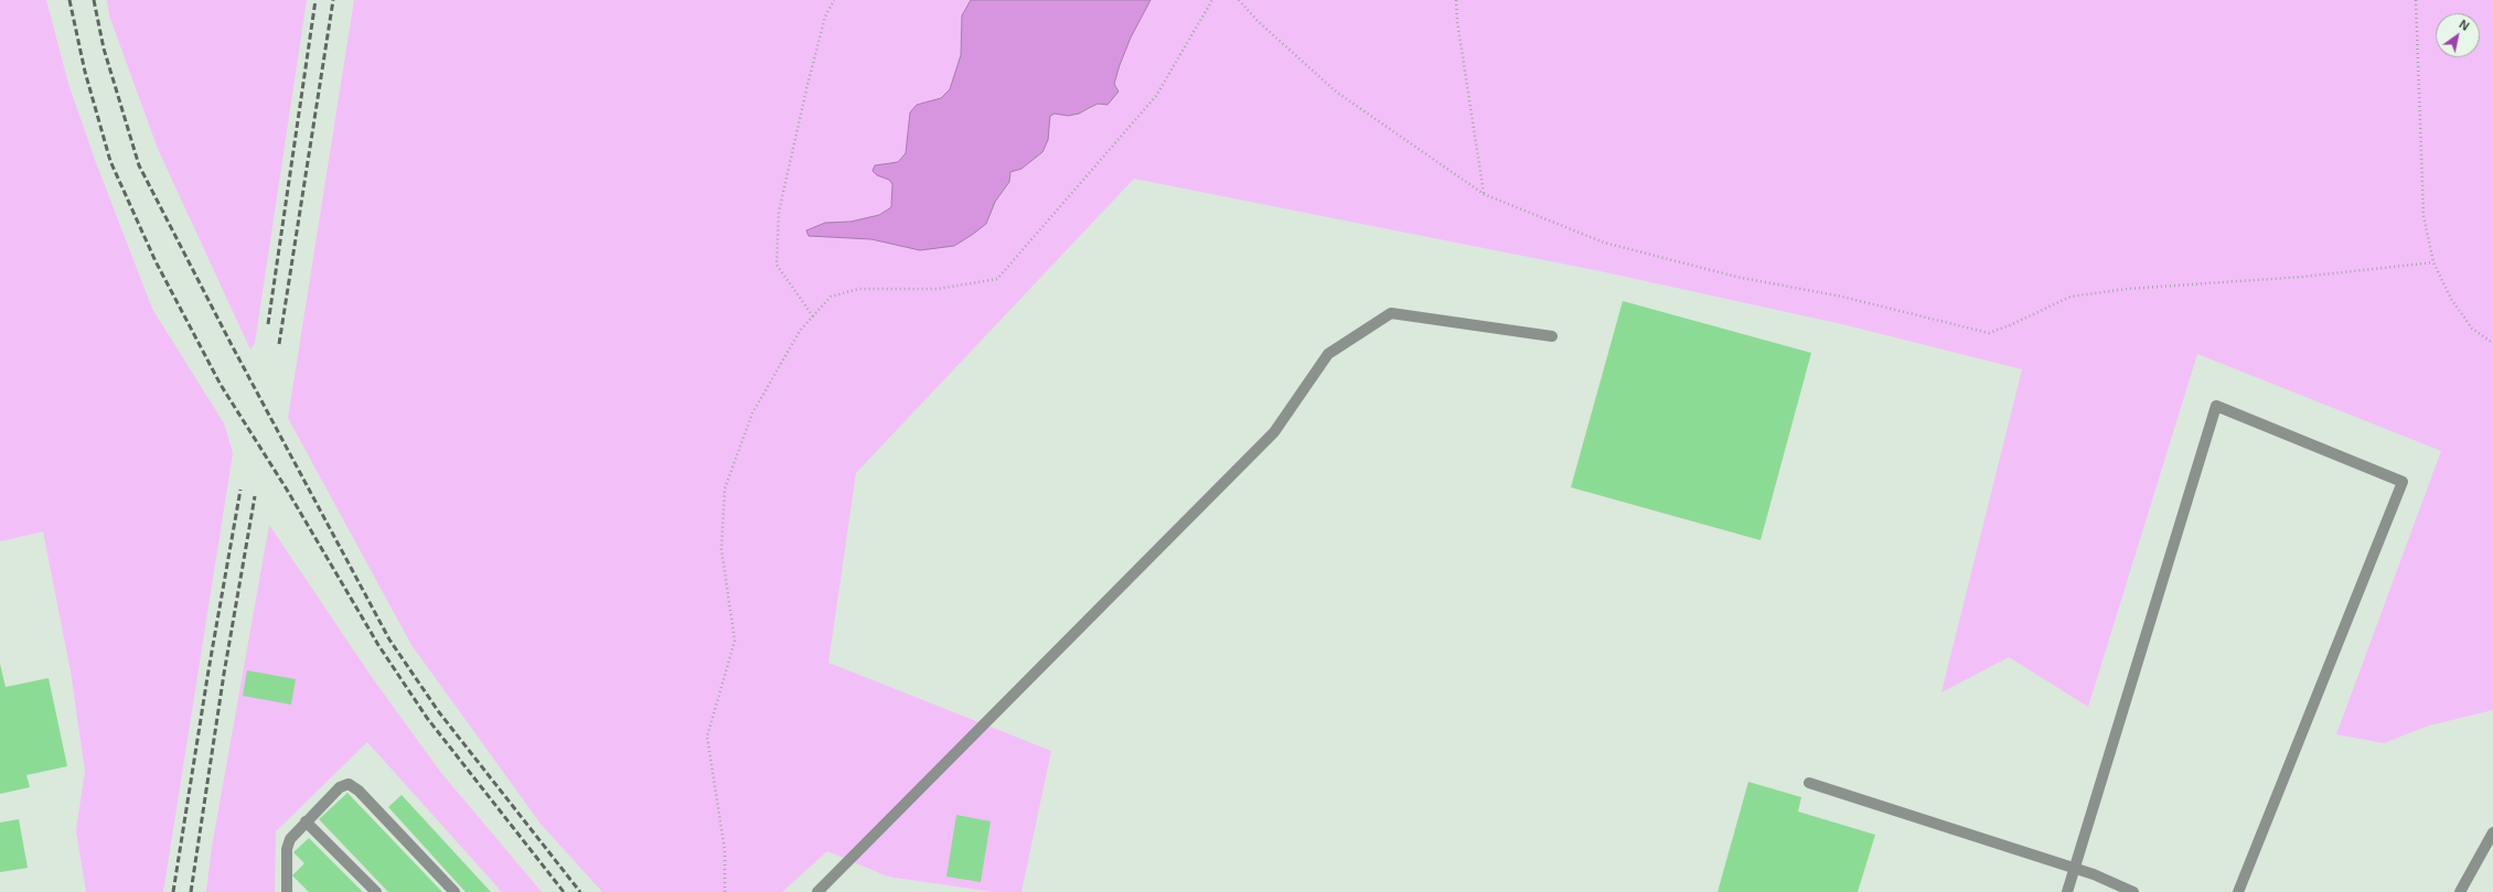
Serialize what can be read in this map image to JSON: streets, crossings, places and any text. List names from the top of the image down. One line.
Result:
{"north":"top right"}
